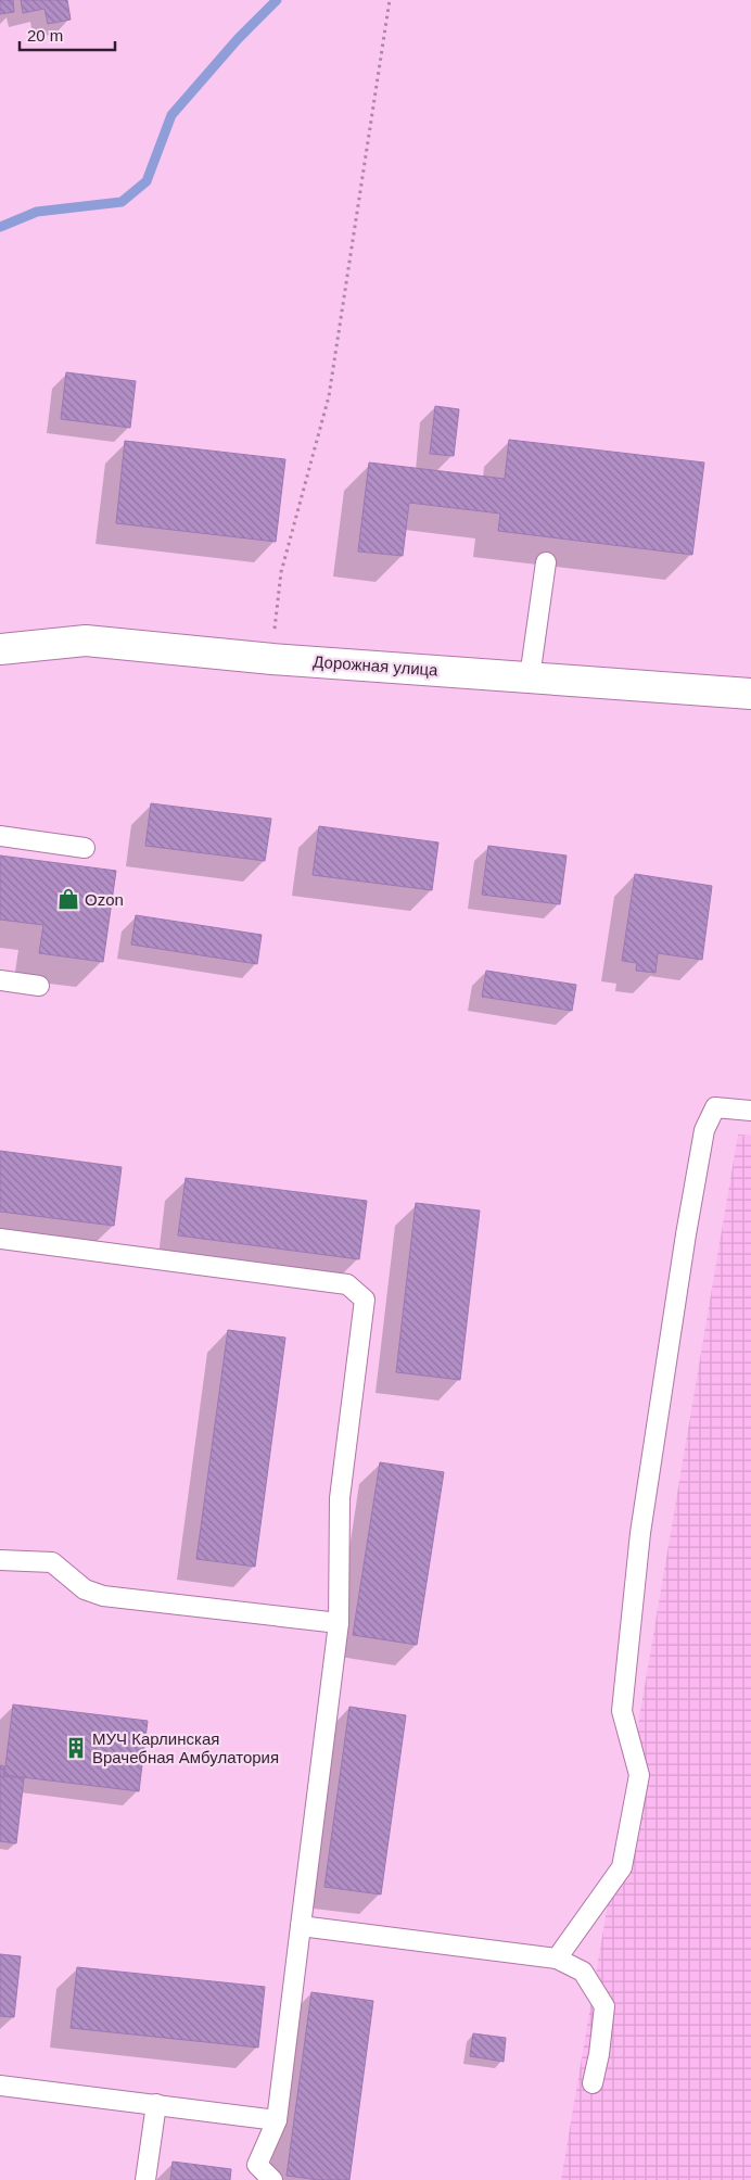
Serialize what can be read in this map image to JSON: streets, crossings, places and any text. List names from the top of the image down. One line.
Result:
{"streets":{"street":["Дорожная улица"]},"places":{"shop":["Ozon"],"building":["МУЧ Карлинская Врачебная Амбулатория"]},"scale_bar":"20 m"}
